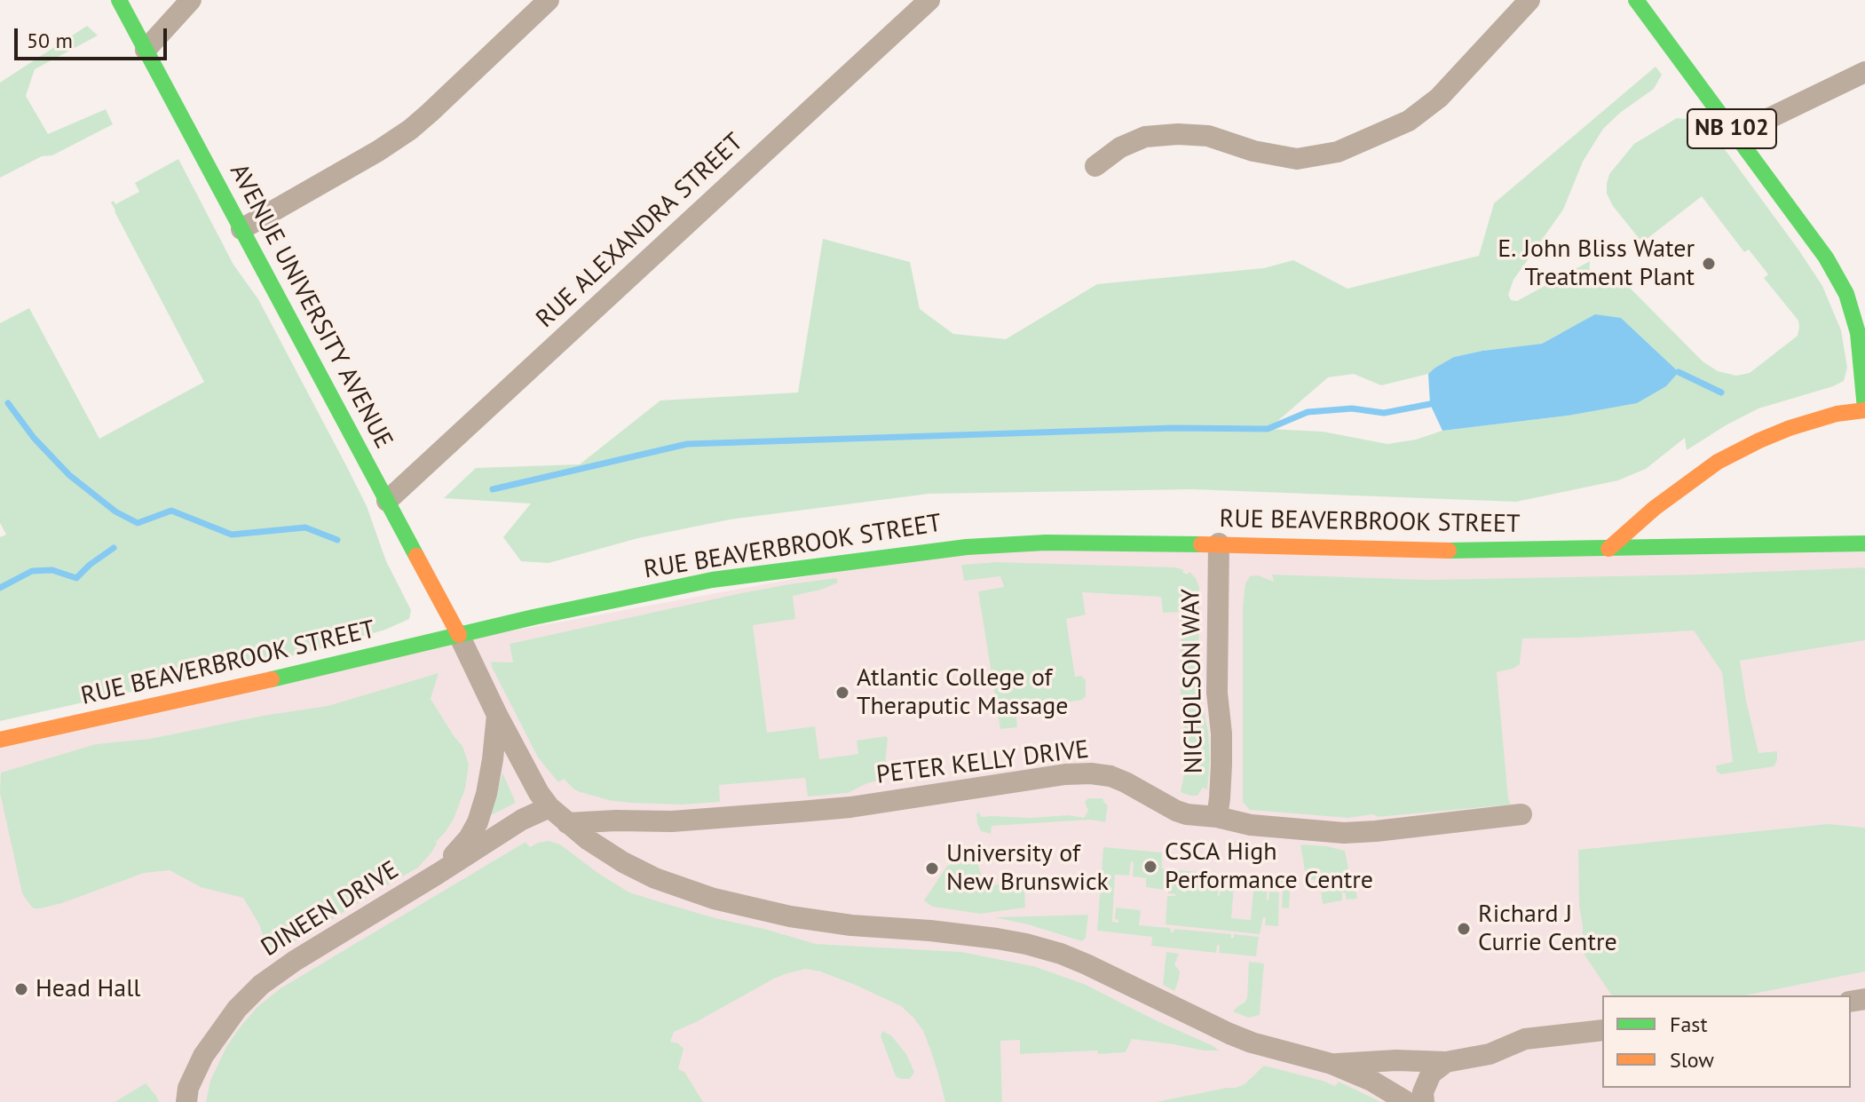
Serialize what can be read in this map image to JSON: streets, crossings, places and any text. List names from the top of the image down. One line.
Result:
{"streets":{"street":["NB 102","RUE ALEXANDRA STREET","AVENUE UNIVERSITY AVENUE","RUE BEAVERBROOK STREET","NICHOLSON WAY","PETER KELLY DRIVE","DINEEN DRIVE"]},"crossings":[["RUE ALEXANDRA STREET","AVENUE UNIVERSITY AVENUE"],["AVENUE UNIVERSITY AVENUE","RUE BEAVERBROOK STREET"],["RUE BEAVERBROOK STREET","NICHOLSON WAY"],["NICHOLSON WAY","PETER KELLY DRIVE"]],"places":["E. John Bliss Water Treatment Plant","Atlantic College of Theraputic Massage","CSCA High Performance Centre","University of New Brunswick","Richard J Currie Centre","Head Hall"],"legend":["Fast","Slow"],"scale_bar":"50 m"}
